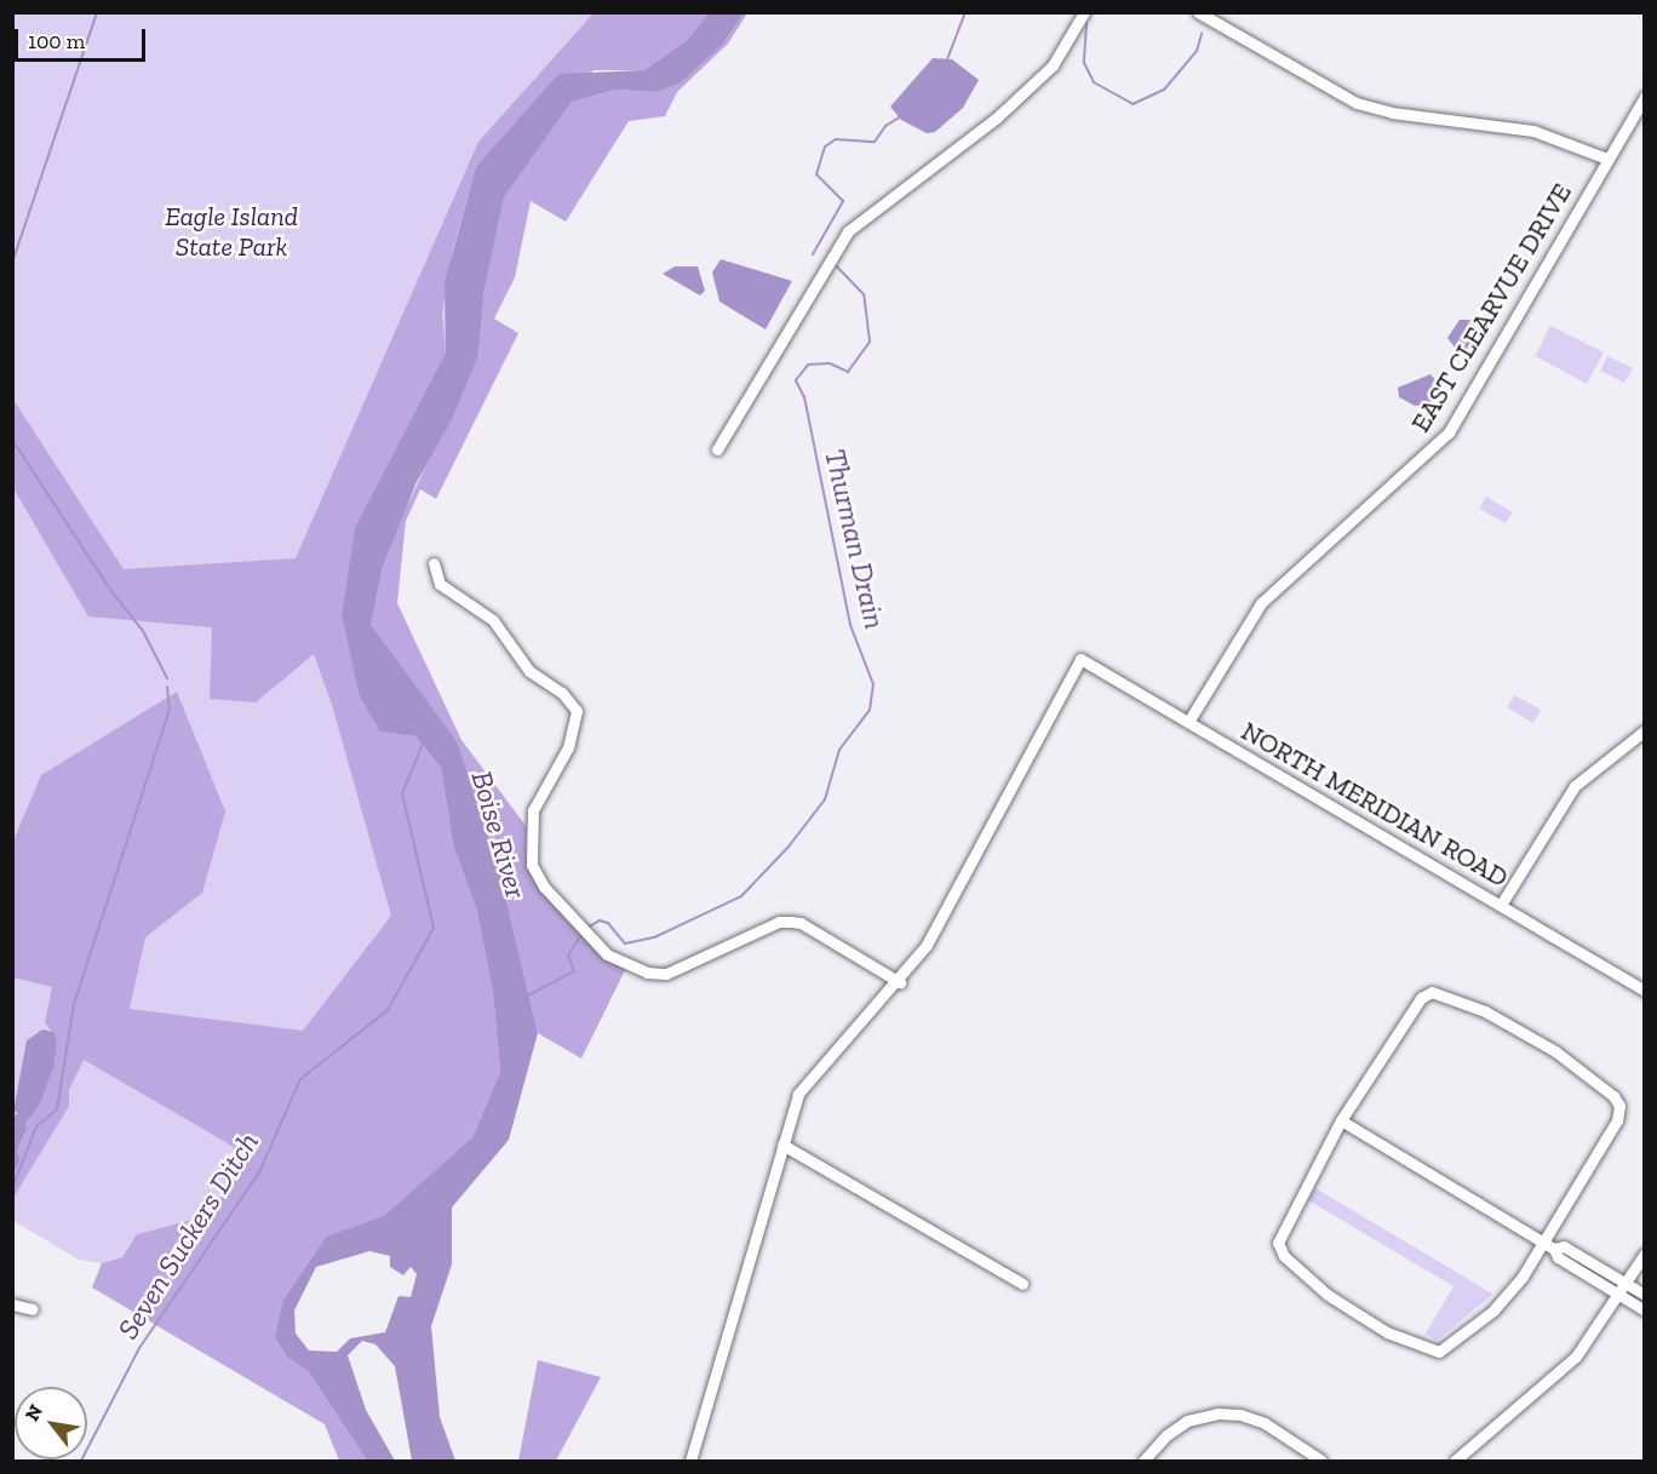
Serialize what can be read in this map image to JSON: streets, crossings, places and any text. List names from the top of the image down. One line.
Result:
{"streets":{"street":["EAST CLEARVUE DRIVE","NORTH MERIDIAN ROAD"]},"crossings":[["EAST CLEARVUE DRIVE","NORTH MERIDIAN ROAD"]],"water":["Thurman Drain","Boise River","Seven Suckers Ditch"],"parks":["Eagle Island State Park"],"scale_bar":"100 m","north":"top left"}
